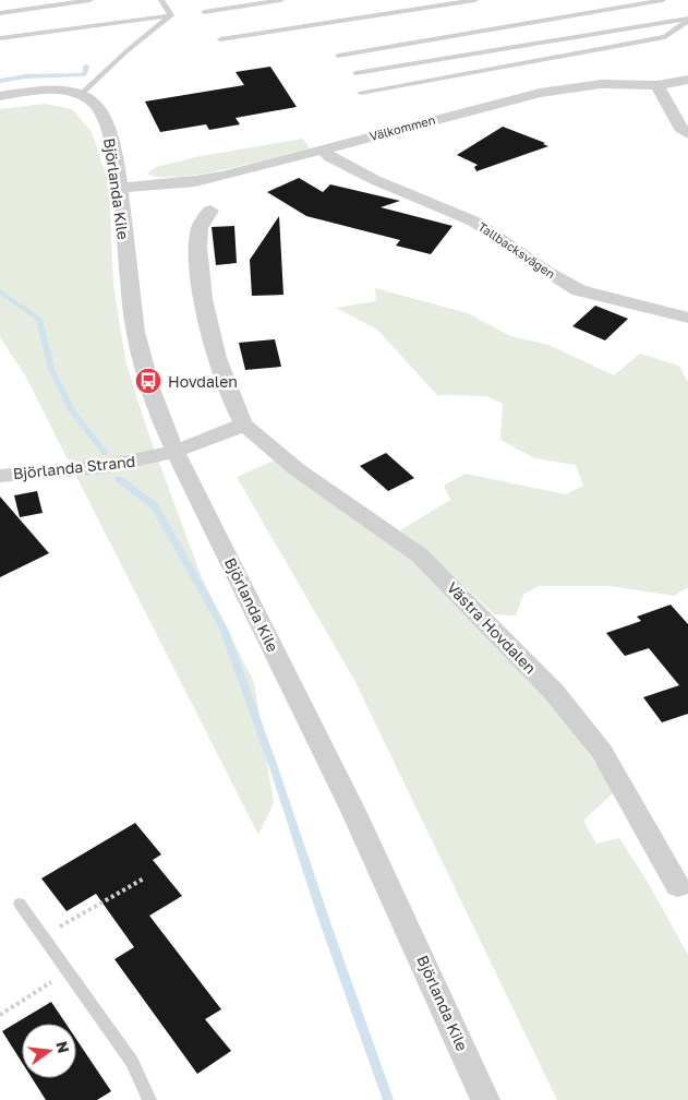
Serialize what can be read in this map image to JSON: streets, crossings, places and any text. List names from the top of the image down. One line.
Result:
{"streets":{"street":["Välkommen","Björlanda Kile","Tallbacksvägen","Björlanda Strand","Västra Hovdalen"]},"crossings":[["Välkommen","Björlanda Kile"],["Välkommen","Tallbacksvägen"],["Björlanda Kile","Björlanda Strand"],["Björlanda Strand","Västra Hovdalen"]],"places":{"bus stop":["Hovdalen"]},"north":"right"}
